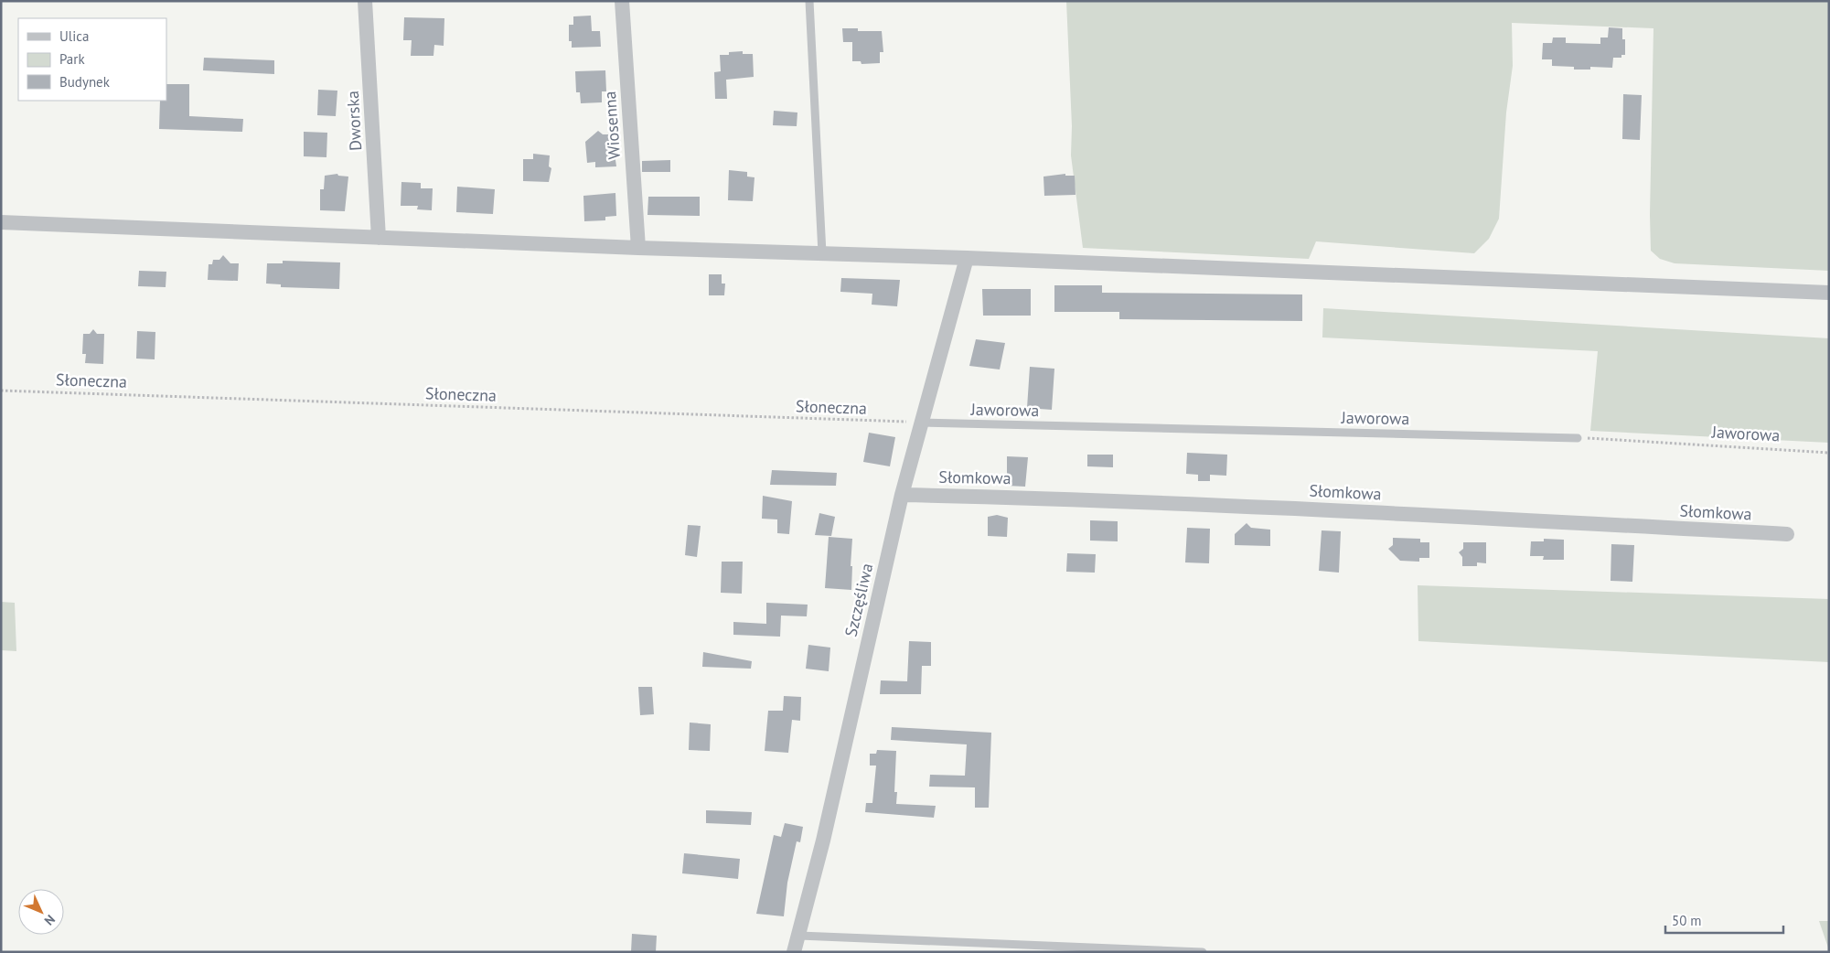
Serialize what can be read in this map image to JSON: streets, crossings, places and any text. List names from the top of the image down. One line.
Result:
{"streets":{"street":["Dworska","Wiosenna","Słomkowa","Szczęśliwa"],"lane":["Jaworowa"],"path":["Słoneczna"]},"crossings":[["Słoneczna","Jaworowa"],["Słoneczna","Szczęśliwa"],["Jaworowa","Szczęśliwa"],["Słomkowa","Szczęśliwa"]],"legend":["Ulica","Park","Budynek"],"scale_bar":"50 m","north":"bottom right"}
